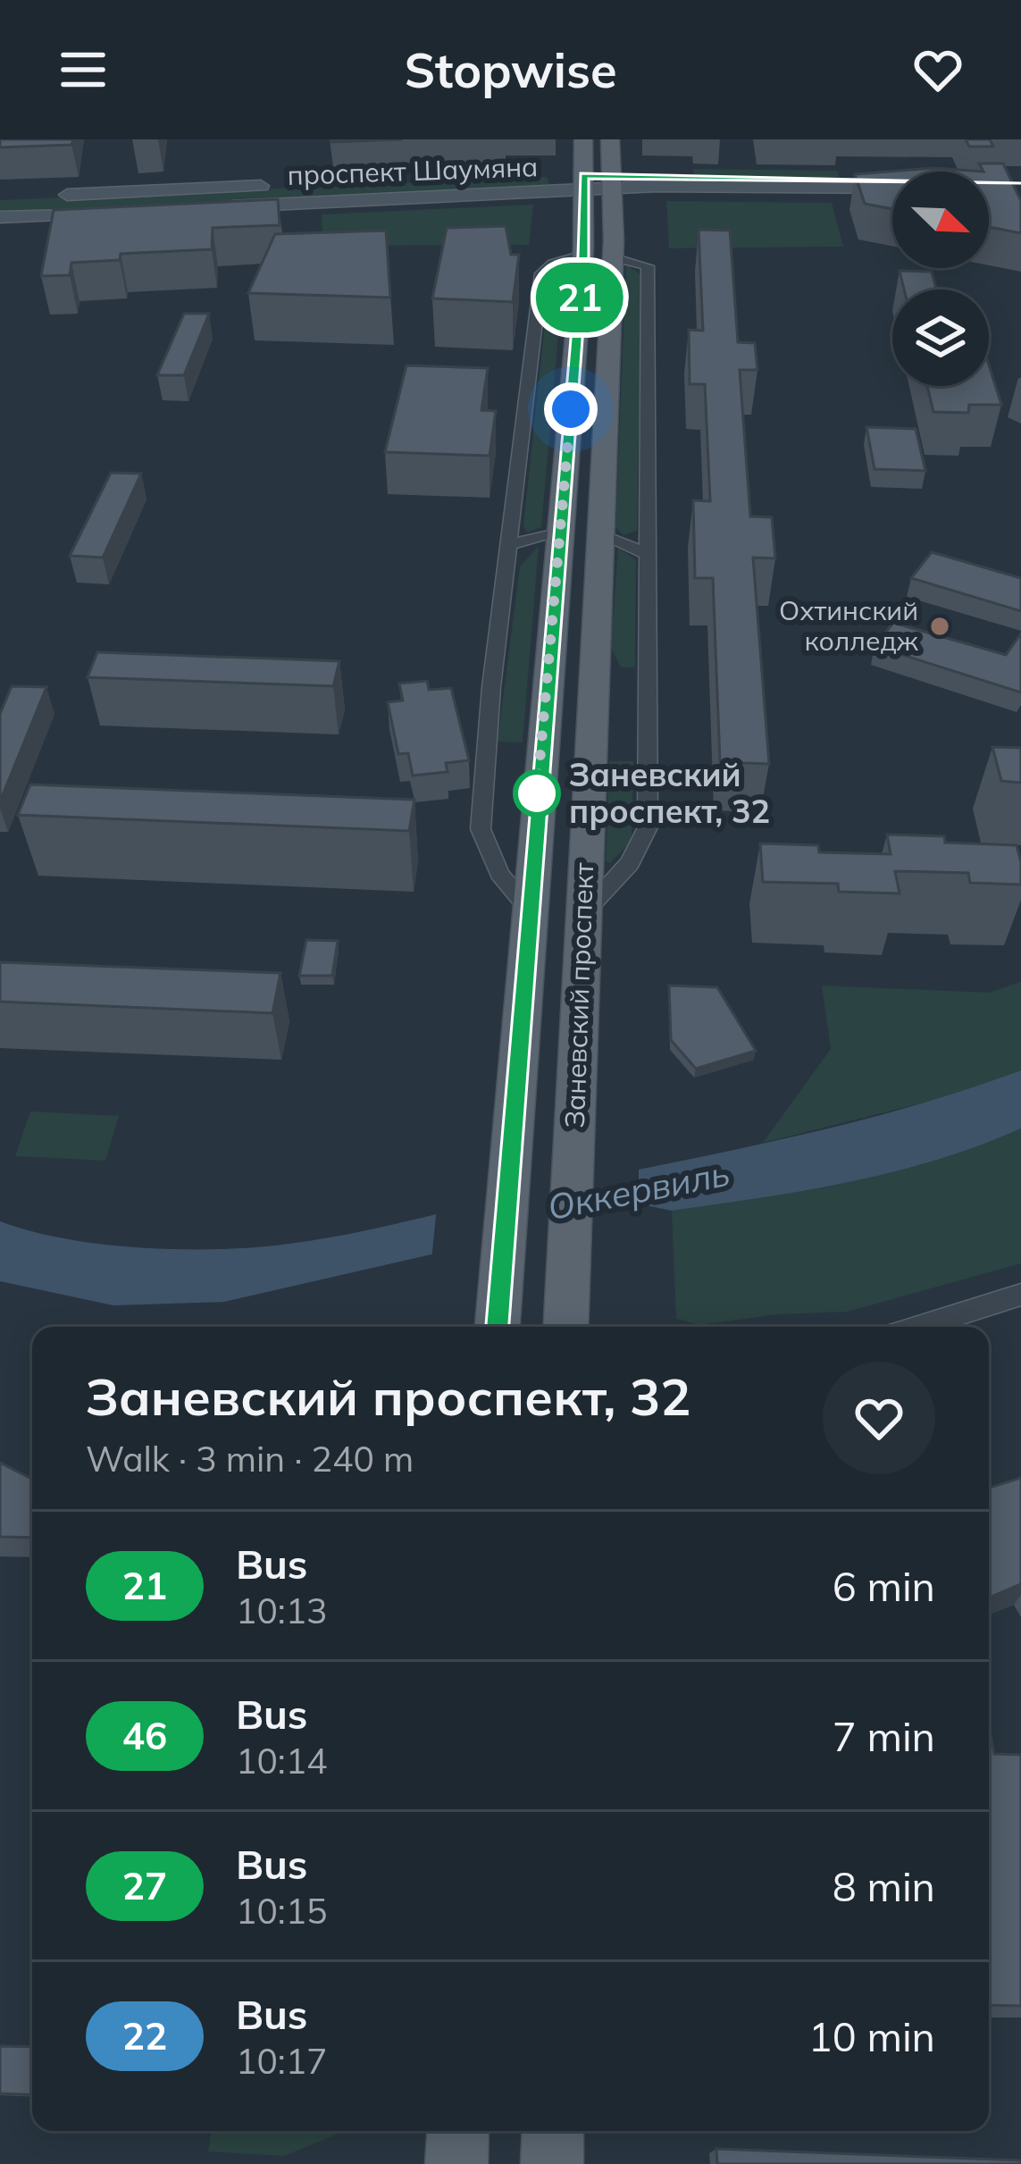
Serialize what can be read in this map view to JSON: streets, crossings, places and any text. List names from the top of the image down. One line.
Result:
{"streets":{"main road":["Заневский проспект"],"street":["проспект Шаумяна"]},"crossings":[["проспект Шаумяна","Заневский проспект"]],"water":["Оккервиль"],"places":["Охтинский колледж","Заневский проспект, 32"],"lines":["bus line 21"],"north":"bottom right","page":{"header":"Stopwise","on_map":"21","heading":["Заневский проспект, 32","Walk · 3 min · 240 m"],"list":[{"mark":"21","name":"Bus","note":"10:13","value":"6 min"},{"mark":"46","name":"Bus","note":"10:14","value":"7 min"},{"mark":"27","name":"Bus","note":"10:15","value":"8 min"},{"mark":"22","name":"Bus","note":"10:17","value":"10 min"}]}}
